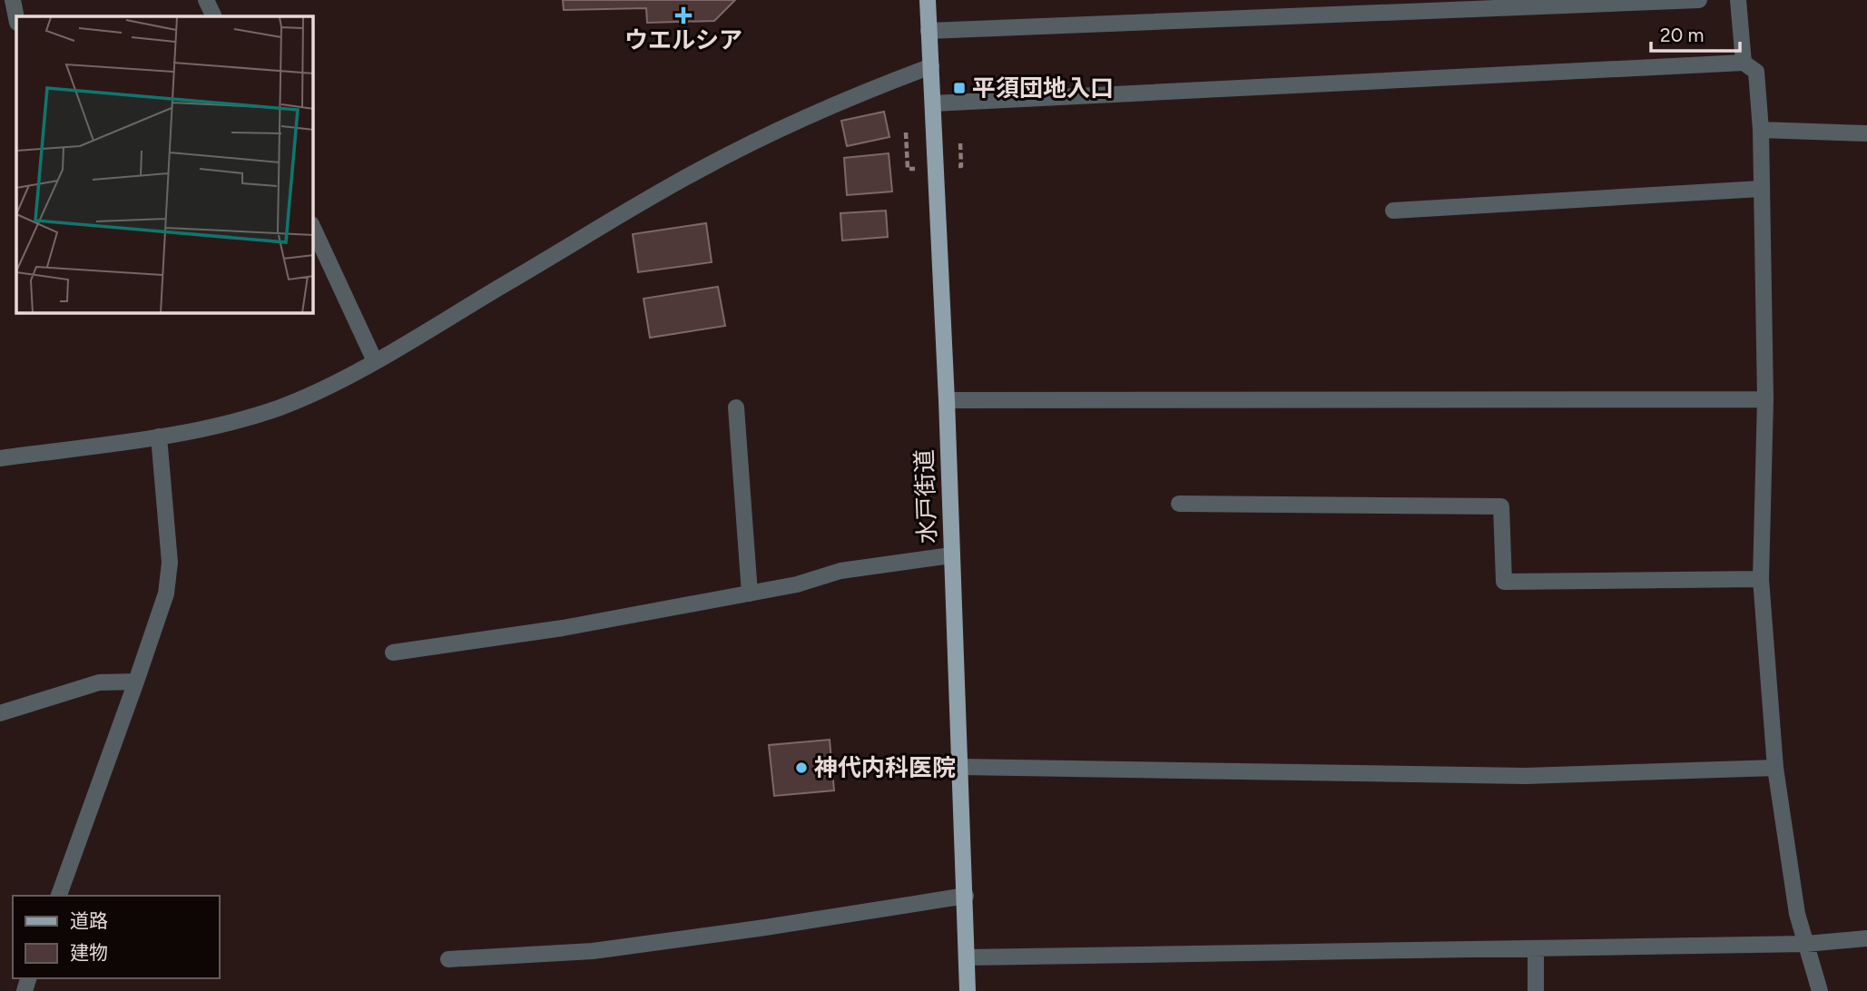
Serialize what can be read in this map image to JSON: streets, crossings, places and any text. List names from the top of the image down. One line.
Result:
{"streets":{"main road":["水戸街道"]},"places":{"health":["ウエルシア"],"transit":["平須団地入口"],"other":["神代内科医院"]},"legend":["道路","建物"],"scale_bar":"20 m"}
